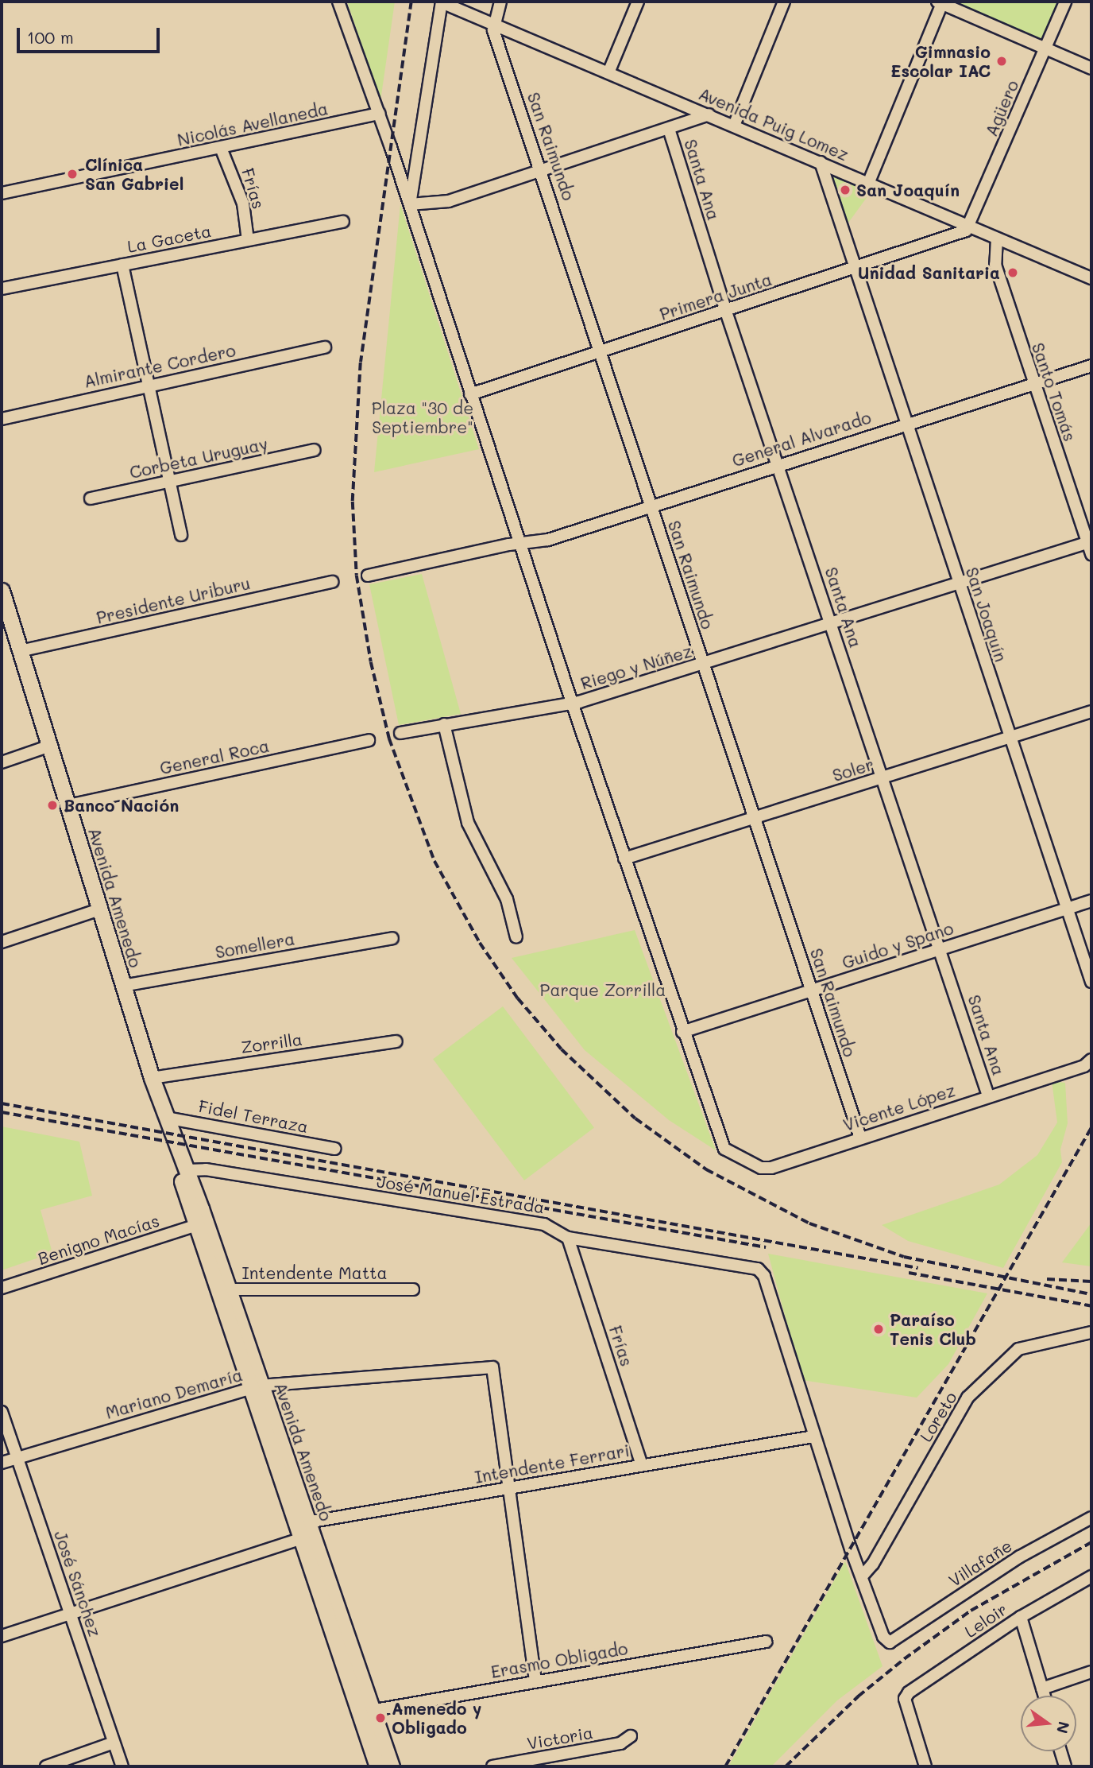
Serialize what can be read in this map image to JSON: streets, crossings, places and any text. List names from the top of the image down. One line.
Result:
{"streets":{"street":["Agüero","Nicolás Avellaneda","Avenida Puig Lomez","San Raimundo","Santa Ana","Frías","La Gaceta","Primera Junta","Almirante Cordero","Santo Tomás","General Alvarado","Corbeta Uruguay","Presidente Uriburu","San Joaquín","Riego y Núñez","General Roca","Soler","Avenida Amenedo","Somellera","Guido y Spano","Zorrilla","Vicente López","Fidel Terraza","José Manuel Estrada","Benigno Macías","Intendente Matta","Mariano Demaría","Loreto","Intendente Ferrari","Villafañe","José Sánchez","Leloir","Erasmo Obligado","Victoria"]},"crossings":[["Agüero","Avenida Puig Lomez"],["Agüero","Primera Junta"],["Nicolás Avellaneda","Frías"],["Avenida Puig Lomez","San Raimundo"],["Avenida Puig Lomez","Primera Junta"],["Avenida Puig Lomez","Santo Tomás"],["Avenida Puig Lomez","San Joaquín"],["San Raimundo","Primera Junta"],["San Raimundo","General Alvarado"],["San Raimundo","Riego y Núñez"],["San Raimundo","Soler"],["San Raimundo","Guido y Spano"],["San Raimundo","Vicente López"],["Santa Ana","Primera Junta"],["Santa Ana","General Alvarado"],["Santa Ana","Riego y Núñez"],["Santa Ana","Soler"],["Santa Ana","Guido y Spano"],["Santa Ana","Vicente López"],["Frías","La Gaceta"],["Frías","José Manuel Estrada"],["Frías","Intendente Ferrari"],["Primera Junta","San Joaquín"],["Santo Tomás","General Alvarado"],["Santo Tomás","Riego y Núñez"],["General Alvarado","San Joaquín"],["Presidente Uriburu","Avenida Amenedo"],["San Joaquín","Riego y Núñez"],["San Joaquín","Soler"],["San Joaquín","Guido y Spano"],["General Roca","Avenida Amenedo"],["Avenida Amenedo","Somellera"],["Avenida Amenedo","Zorrilla"],["Avenida Amenedo","Fidel Terraza"],["Avenida Amenedo","José Manuel Estrada"],["Avenida Amenedo","Benigno Macías"],["Avenida Amenedo","Intendente Matta"],["Avenida Amenedo","Mariano Demaría"],["Avenida Amenedo","Intendente Ferrari"],["Avenida Amenedo","Erasmo Obligado"],["Guido y Spano","Vicente López"],["José Manuel Estrada","Intendente Ferrari"],["Mariano Demaría","Intendente Ferrari"],["Mariano Demaría","José Sánchez"],["Loreto","Villafañe"],["Intendente Ferrari","José Sánchez"]],"parks":["Plaza \"30 de Septiembre\"","Parque Zorrilla"],"places":["Gimnasio Escolar IAC","Clínica San Gabriel","San Joaquín","Unidad Sanitaria","Banco Nación","Paraíso Tenis Club","Amenedo y Obligado"],"scale_bar":"100 m","north":"right"}
